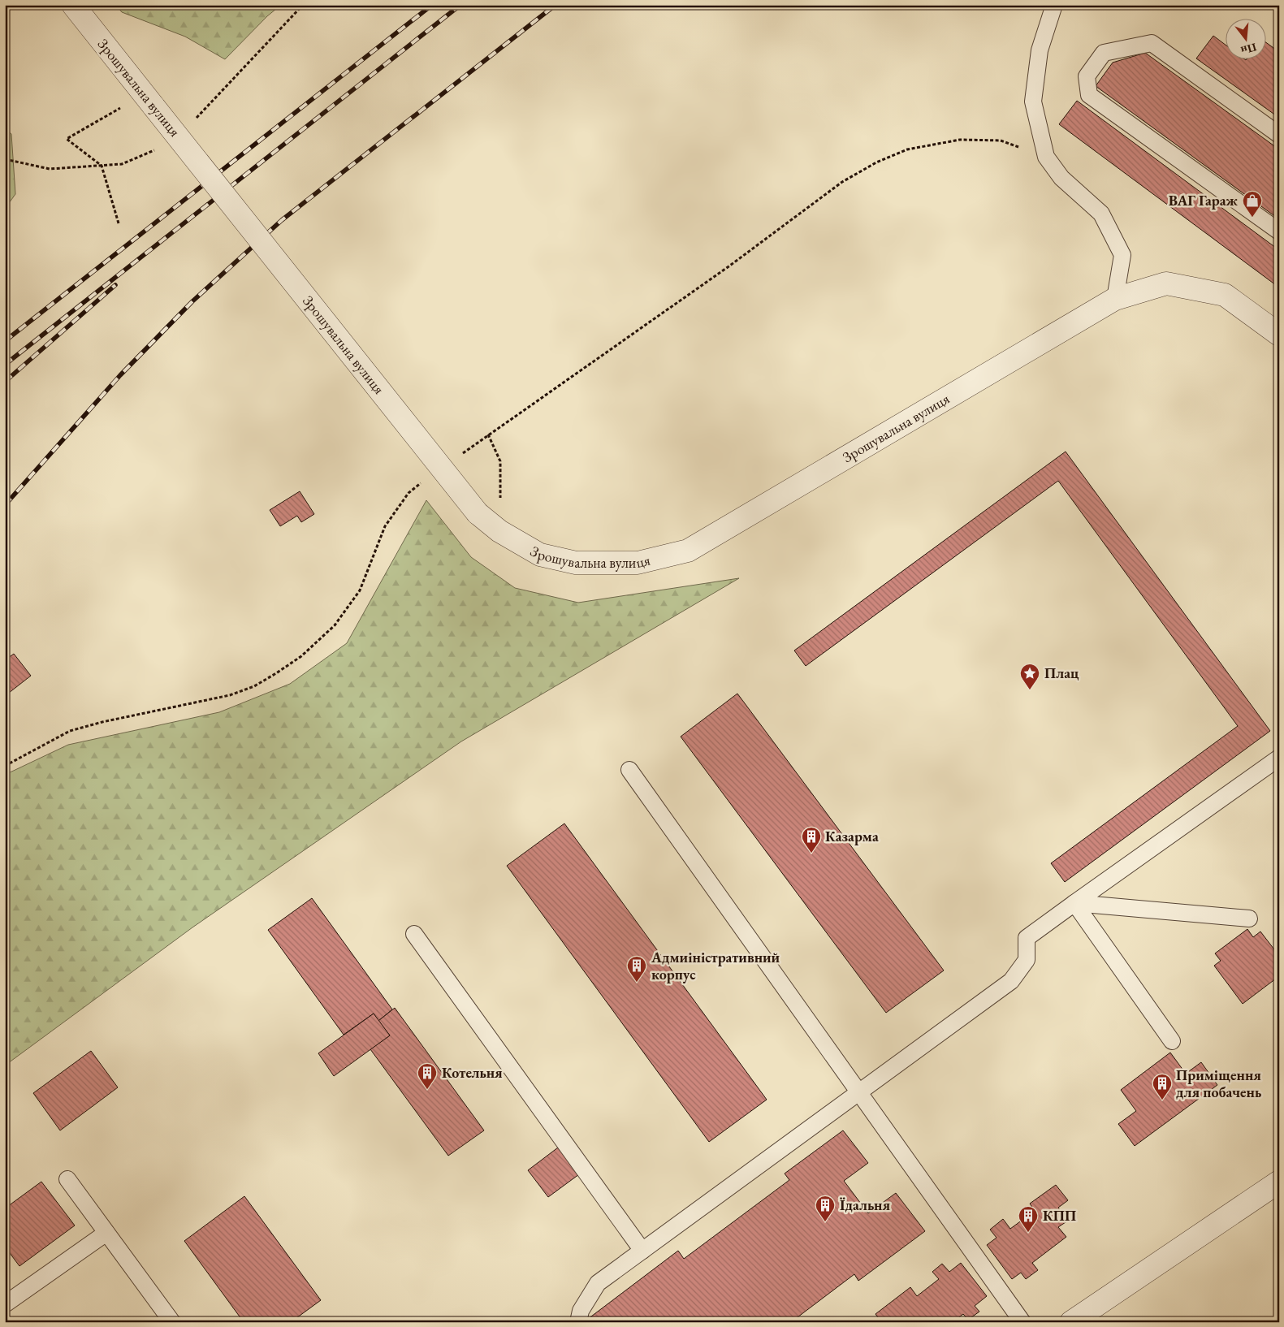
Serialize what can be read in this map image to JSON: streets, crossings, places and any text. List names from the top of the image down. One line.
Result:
{"streets":{"street":["Зрошувальна вулиця"]},"places":{"shop":["ВАГ Гараж"],"place":["Плац"],"building":["Казарма","Адмиіністративний корпус","Котельня","Приміщення для побачень","Їдальня","КПП"]},"north":"bottom"}
